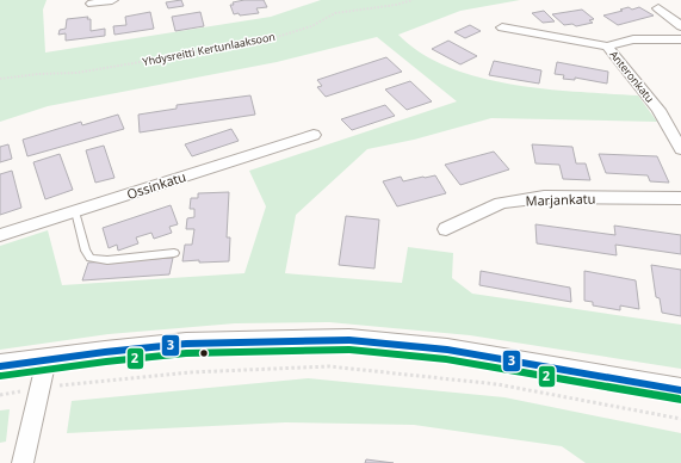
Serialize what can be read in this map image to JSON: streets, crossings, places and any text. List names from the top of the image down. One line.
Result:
{"streets":{"street":["Anteronkatu","Ossinkatu","Marjankatu"],"path":["Yhdysreitti Kertunlaaksoon"]},"lines":["transit line 3","transit line 2"]}
